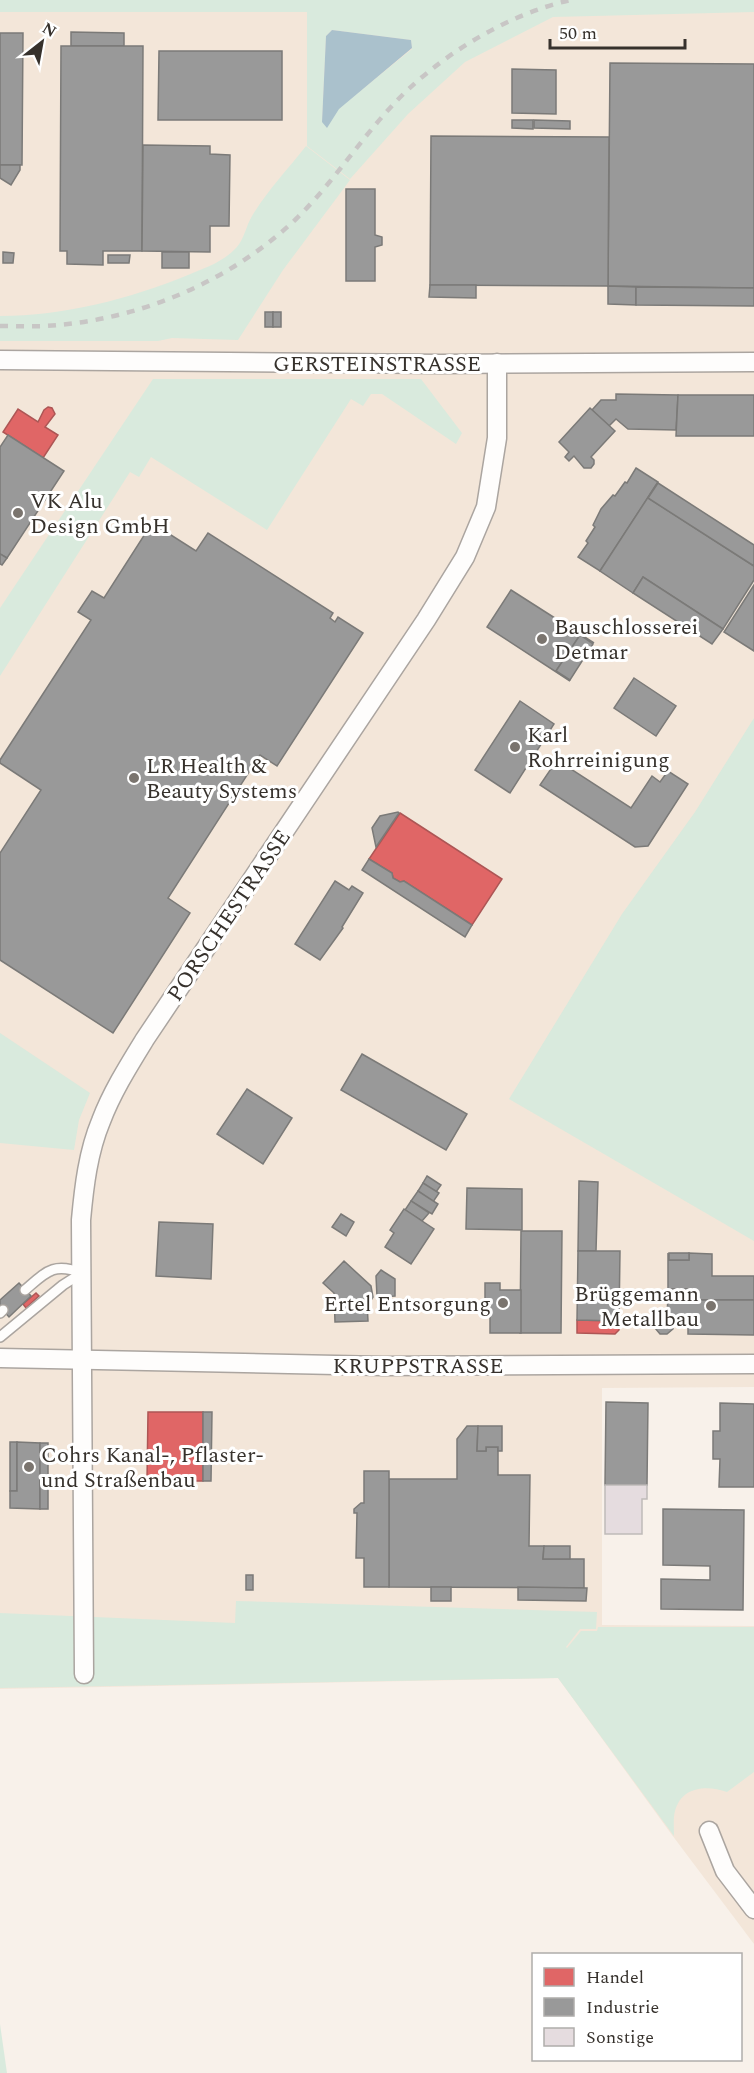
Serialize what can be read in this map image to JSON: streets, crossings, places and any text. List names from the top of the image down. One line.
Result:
{"streets":{"street":["GERSTEINSTRASSE","PORSCHESTRASSE","KRUPPSTRASSE"]},"crossings":[["GERSTEINSTRASSE","PORSCHESTRASSE"],["PORSCHESTRASSE","KRUPPSTRASSE"]],"places":["VK Alu Design GmbH","Bauschlosserei Detmar","Karl Rohrreinigung","LR Health & Beauty Systems","Ertel Entsorgung","Brüggemann Metallbau","Cohrs Kanal-, Pflaster- und Straßenbau"],"legend":["Handel","Industrie","Sonstige"],"scale_bar":"50 m","north":"top right"}
